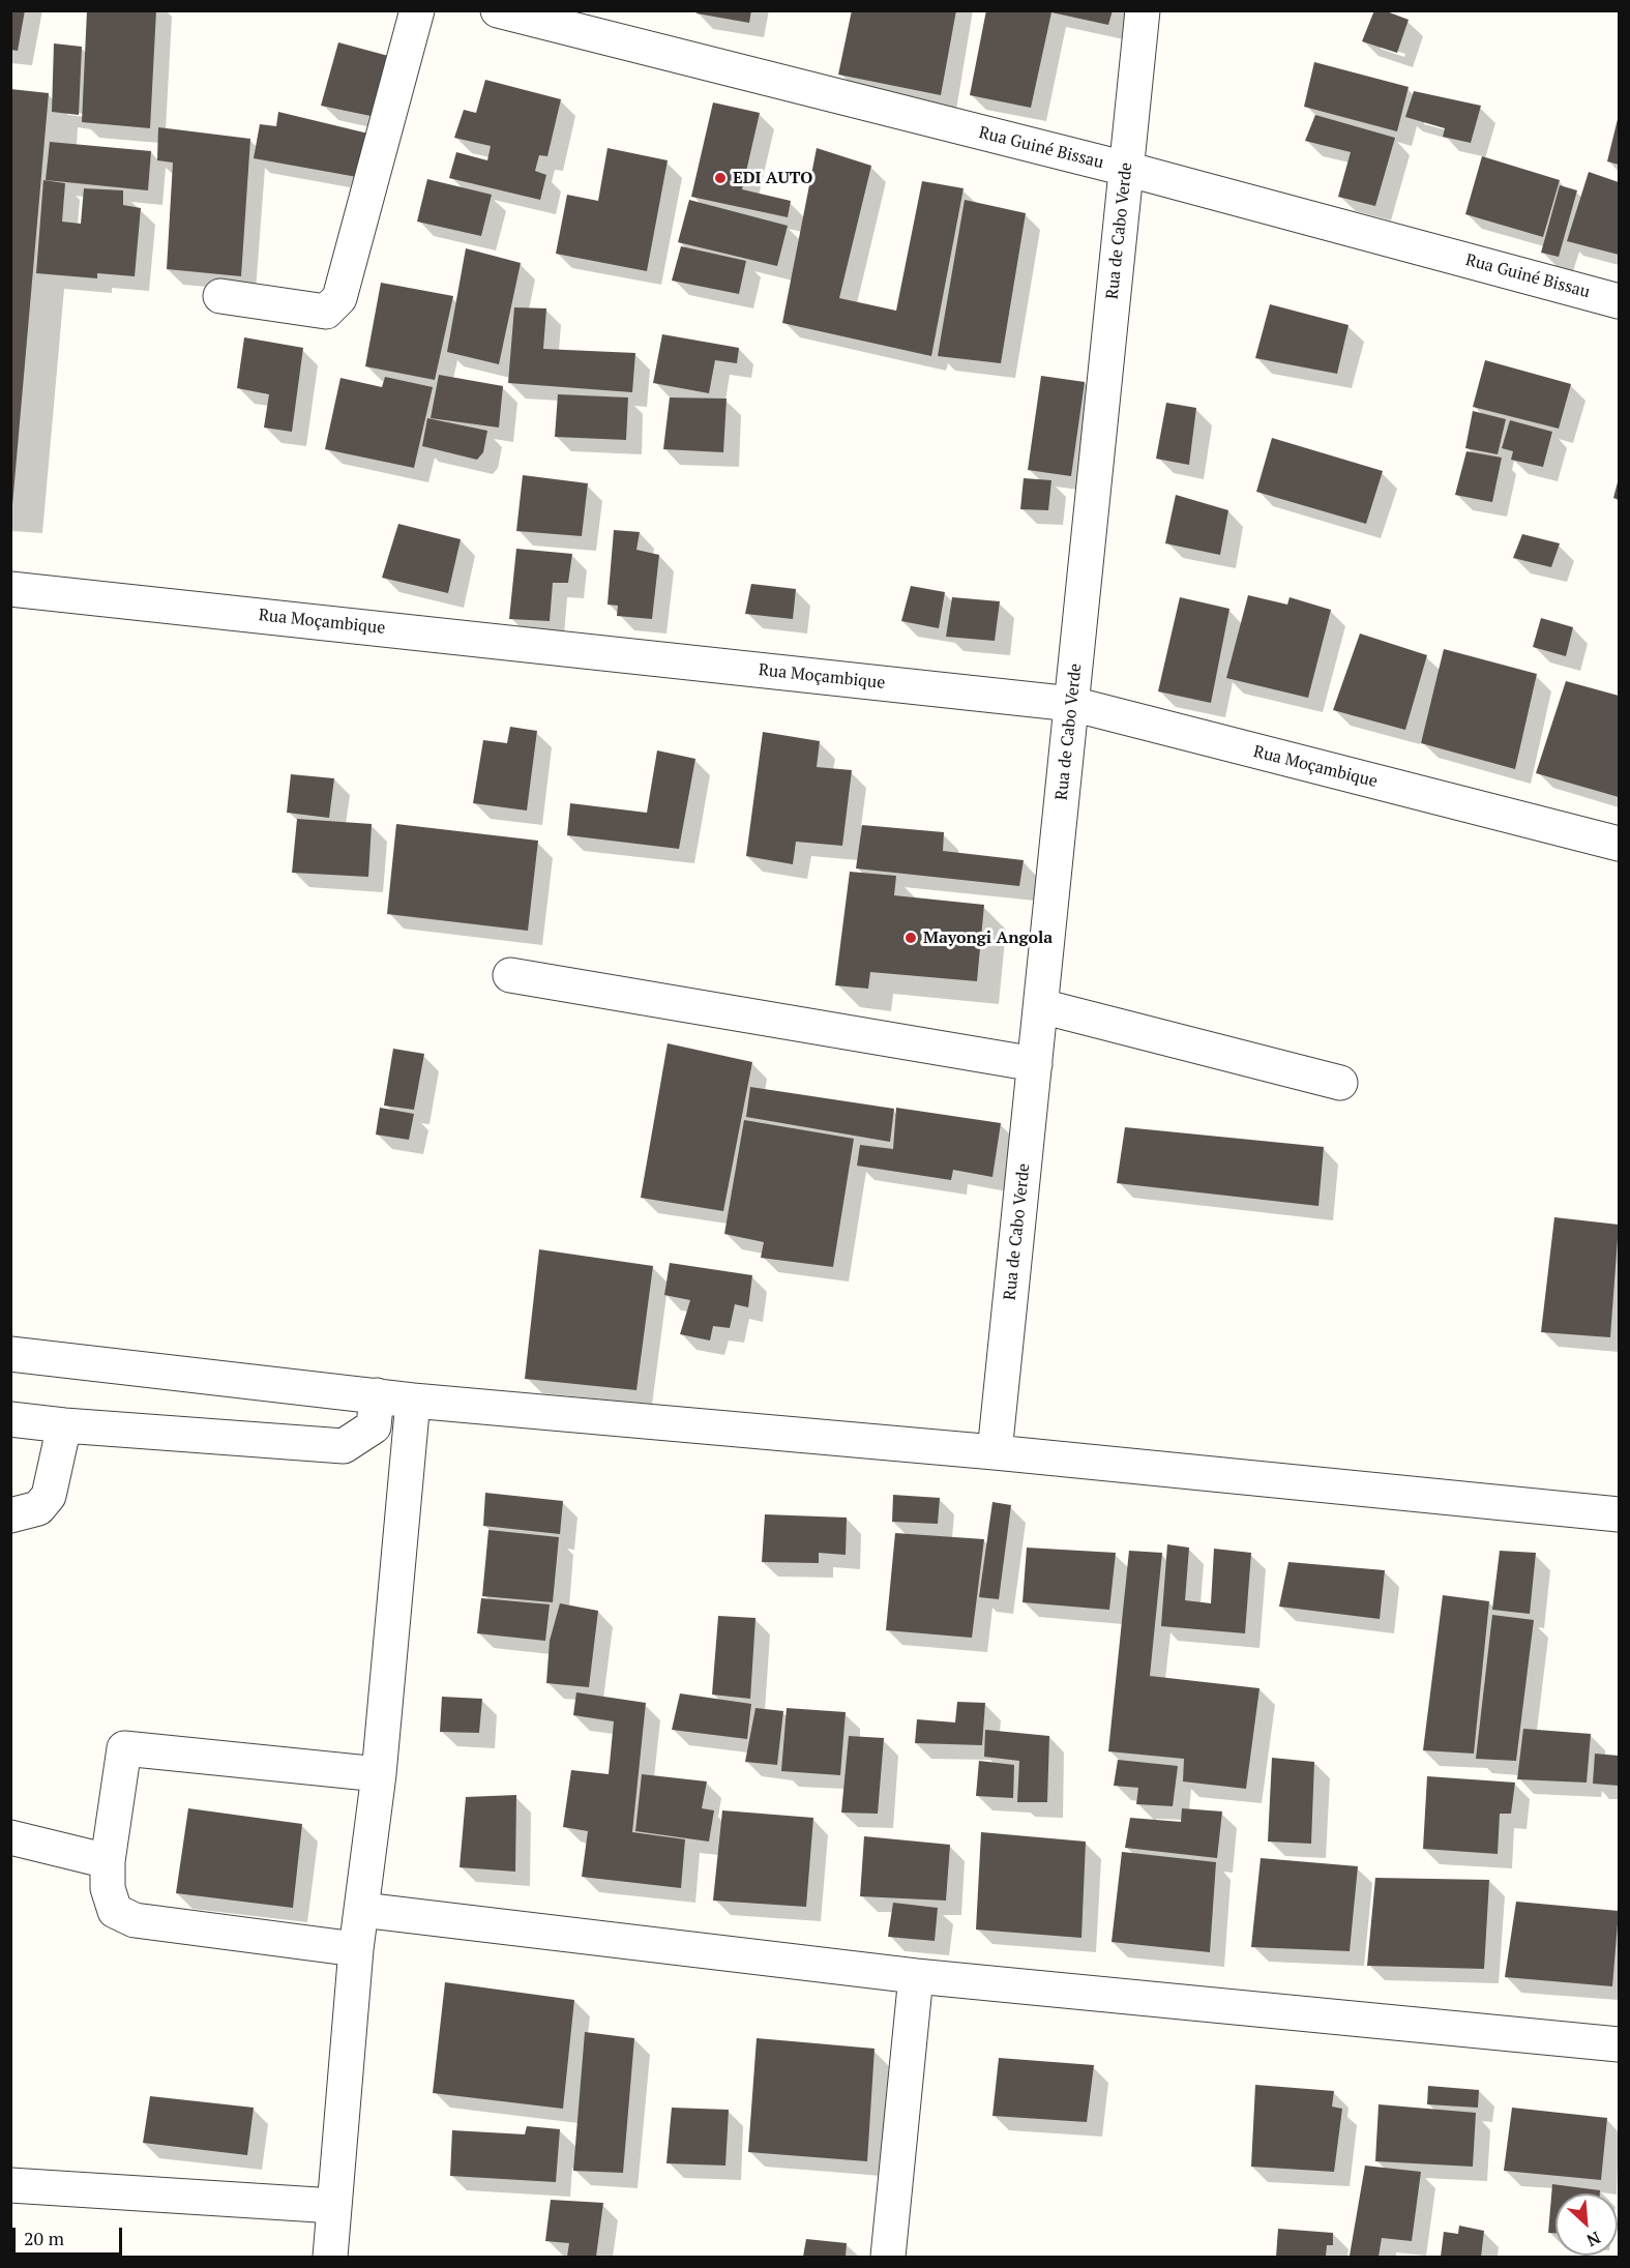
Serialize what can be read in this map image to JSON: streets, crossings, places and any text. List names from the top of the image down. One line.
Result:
{"streets":{"street":["Rua Guiné Bissau","Rua de Cabo Verde","Rua Moçambique"]},"crossings":[["Rua Guiné Bissau","Rua de Cabo Verde"],["Rua de Cabo Verde","Rua Moçambique"]],"places":["EDI AUTO","Mayongi Angola"],"scale_bar":"20 m","north":"bottom right"}
